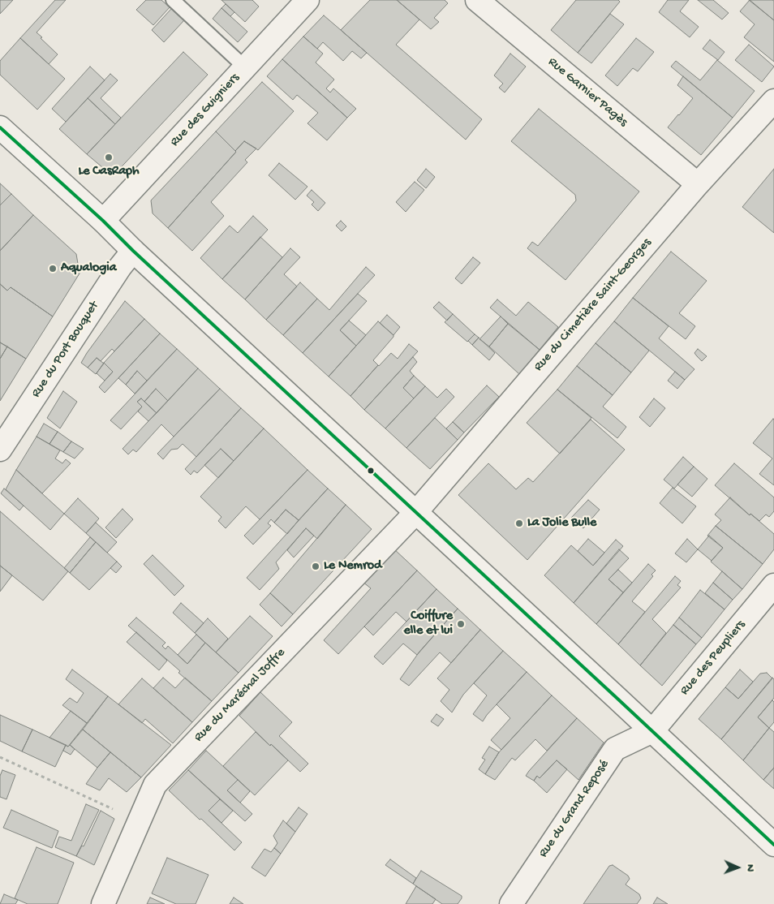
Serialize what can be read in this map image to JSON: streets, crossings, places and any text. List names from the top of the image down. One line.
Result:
{"streets":{"street":["Rue Garnier Pagès","Rue des Guigniers","Rue du Cimetière Saint-Georges","Rue du Port Bouquet","Rue des Peupliers","Rue du Maréchal Joffre","Rue du Grand Reposé"]},"crossings":[["Rue Garnier Pagès","Rue du Cimetière Saint-Georges"],["Rue du Cimetière Saint-Georges","Rue du Maréchal Joffre"],["Rue des Peupliers","Rue du Grand Reposé"]],"places":["Le CasRaph","Aqualogia","La Jolie Bulle","Le Nemrod","Coiffure elle et lui"],"north":"right"}
